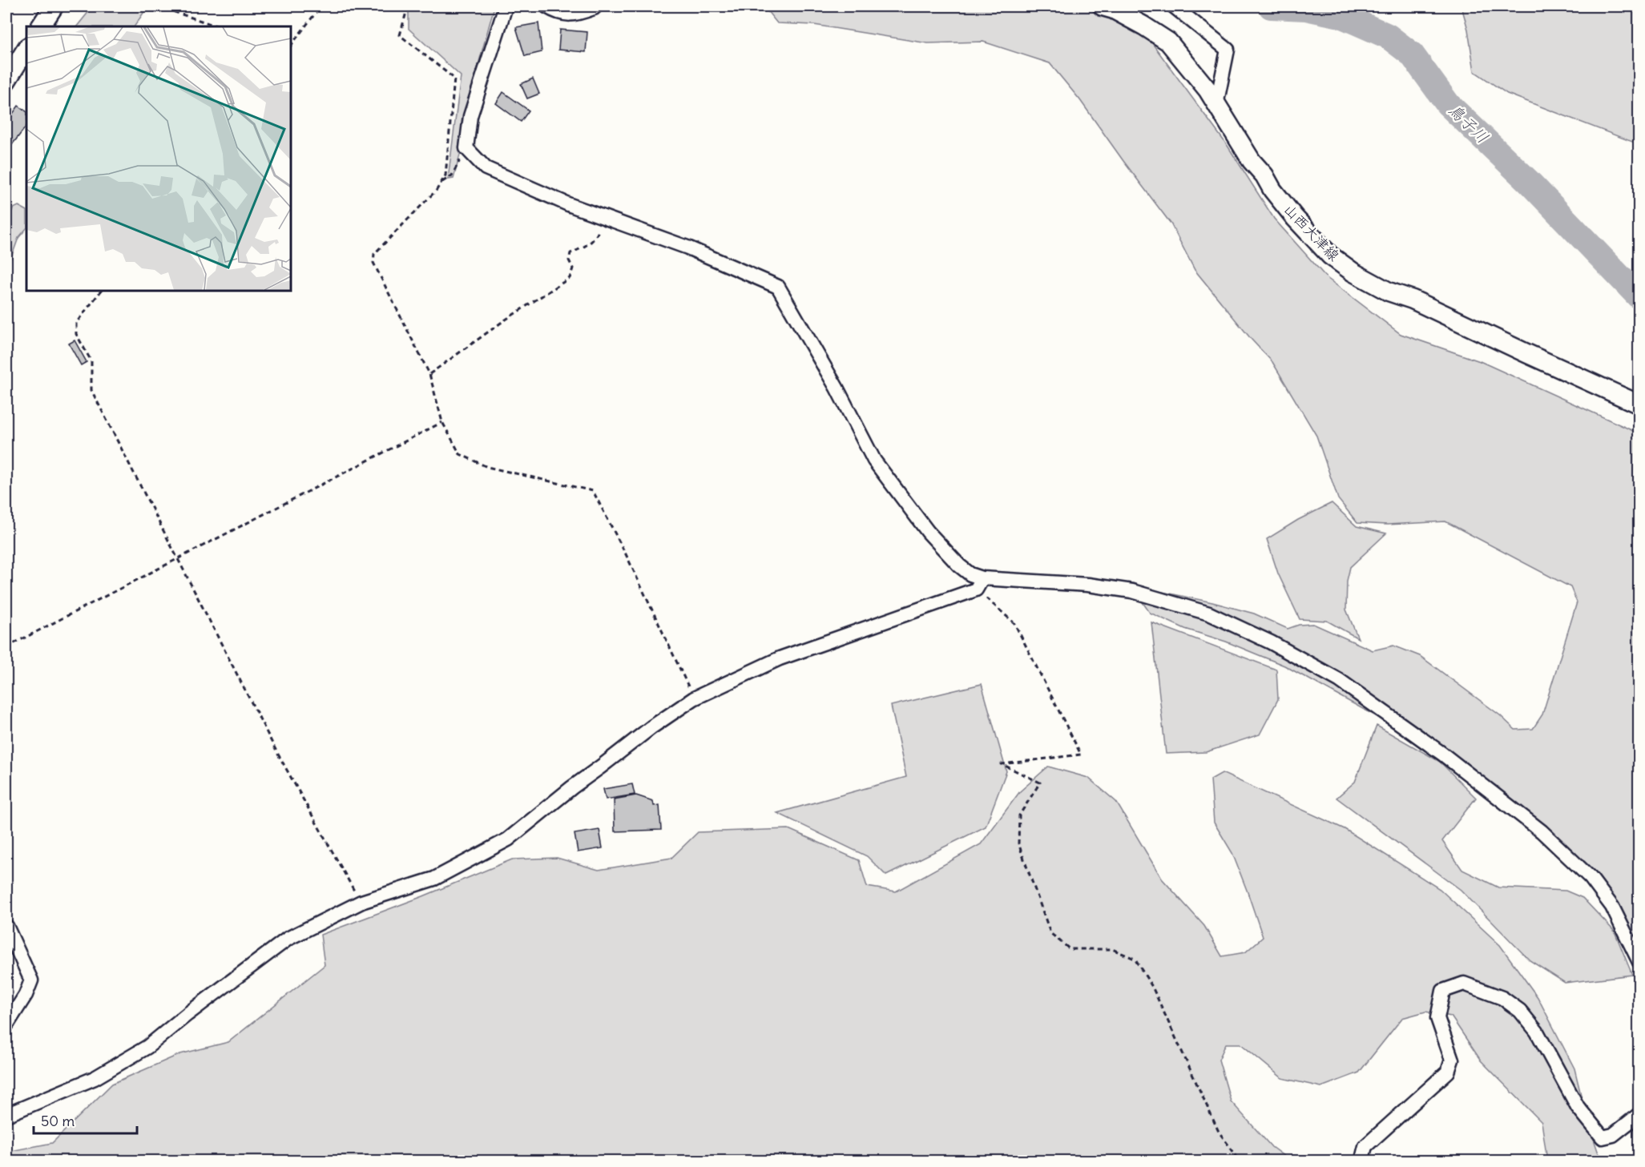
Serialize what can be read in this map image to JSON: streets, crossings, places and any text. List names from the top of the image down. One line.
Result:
{"streets":{"main road":["山西大津線"]},"water":["鳥子川"],"scale_bar":"50 m"}
